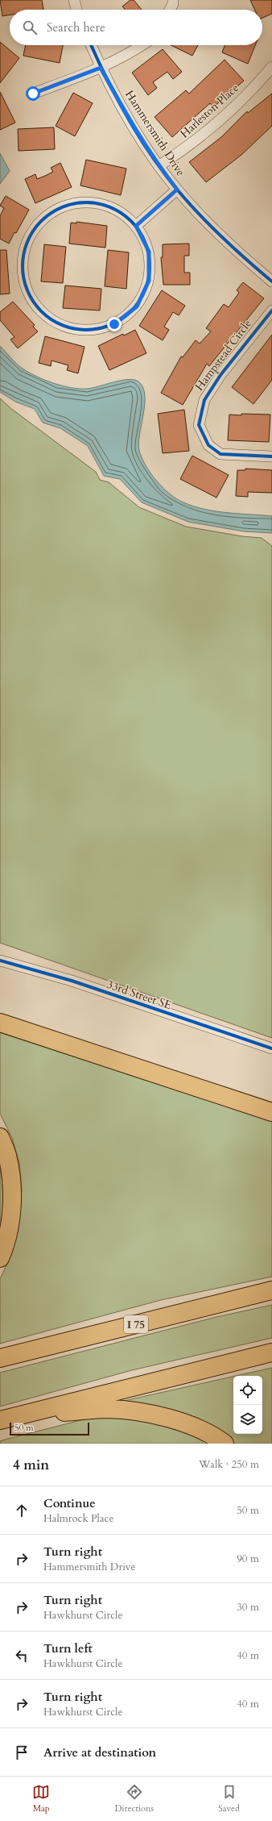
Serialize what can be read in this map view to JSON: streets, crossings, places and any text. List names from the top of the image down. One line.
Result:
{"streets":{"highway":["I 75"],"street":["Harleston Place","Hammersmith Drive","Hampstead Circle","33rd Street SE"]},"crossings":[["Harleston Place","Hammersmith Drive"]],"scale_bar":"50 m","page":{"search":"Search here","scale":"50 m","heading":["4 min","Walk · 250 m"],"list":[["Continue","Halmrock Place","50 m"],["Turn right","Hammersmith Drive","90 m"],["Turn right","Hawkhurst Circle","30 m"],["Turn left","Hawkhurst Circle","40 m"],["Turn right","Hawkhurst Circle","40 m"],"Arrive at destination"],"nav":["Map","Directions","Saved"]}}
